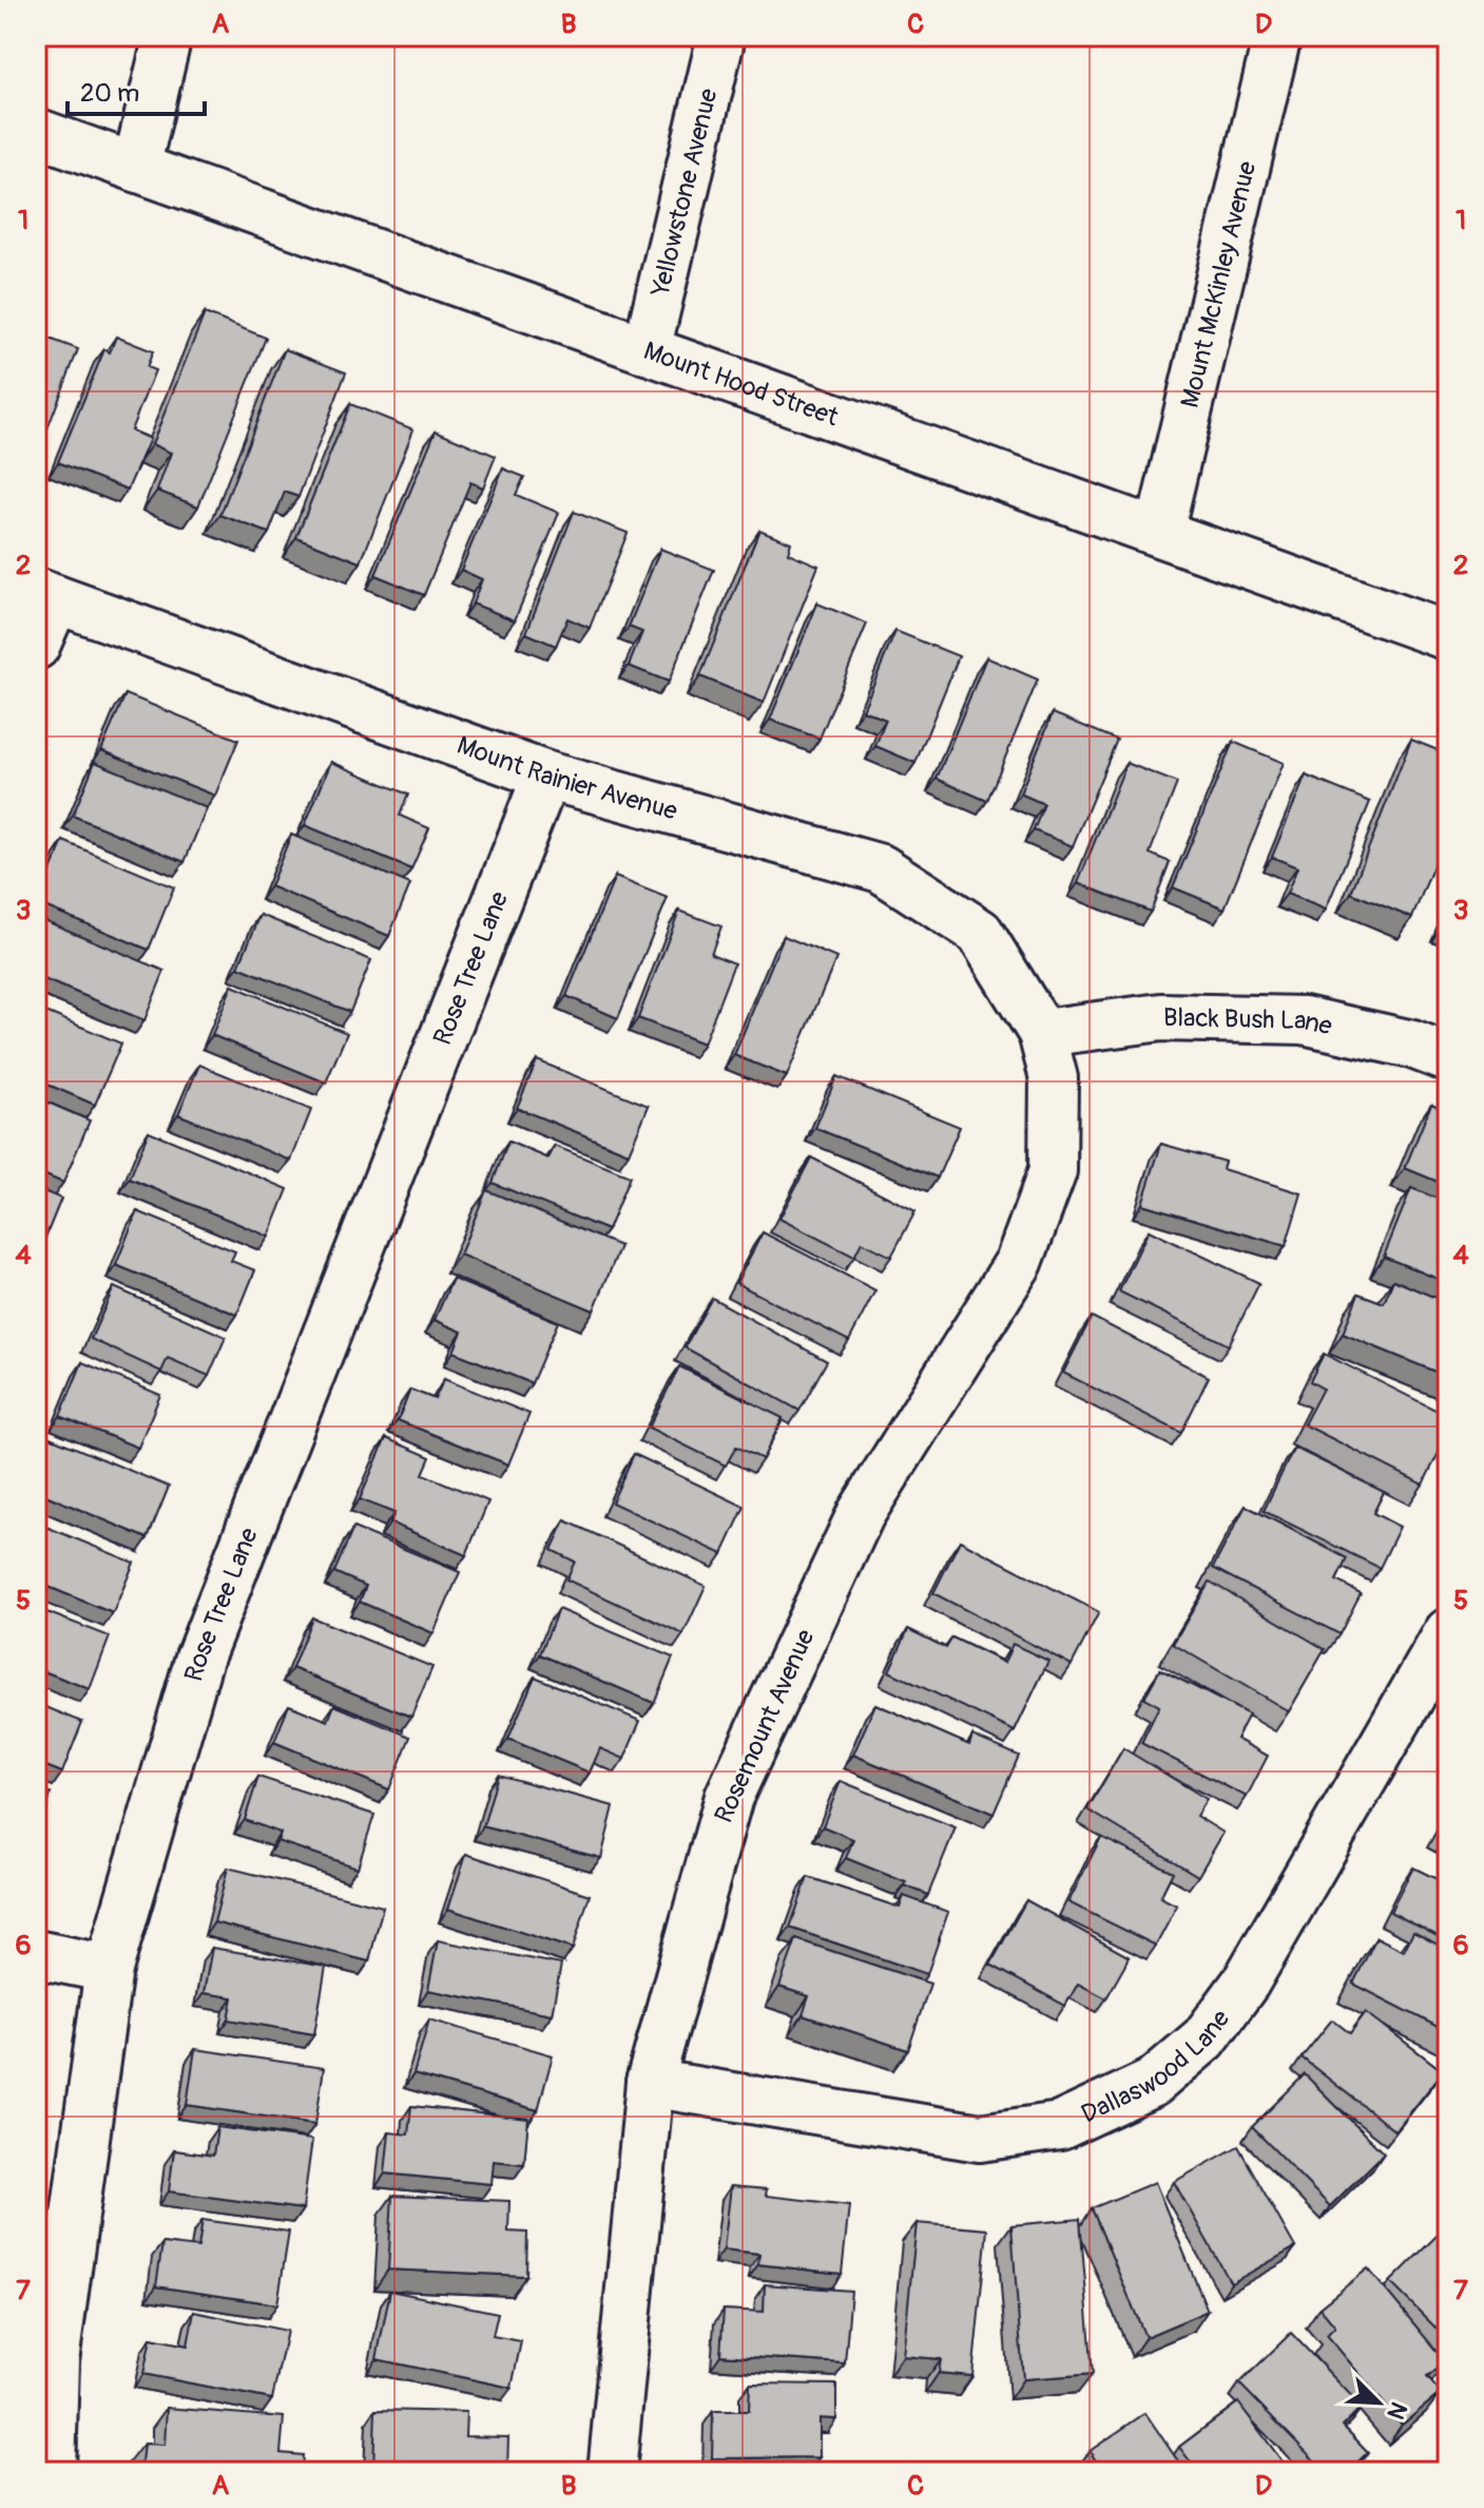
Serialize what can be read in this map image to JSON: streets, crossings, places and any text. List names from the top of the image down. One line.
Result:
{"streets":{"street":["Yellowstone Avenue","Mount McKinley Avenue","Mount Hood Street","Mount Rainier Avenue","Rose Tree Lane","Black Bush Lane","Rosemount Avenue","Dallaswood Lane"]},"crossings":[["Yellowstone Avenue","Mount Hood Street"],["Mount McKinley Avenue","Mount Hood Street"],["Mount Rainier Avenue","Rose Tree Lane"],["Mount Rainier Avenue","Black Bush Lane"],["Mount Rainier Avenue","Rosemount Avenue"],["Black Bush Lane","Rosemount Avenue"],["Rosemount Avenue","Dallaswood Lane"]],"scale_bar":"20 m","north":"bottom right","grid":{"columns":["A","B","C","D"],"rows":["1","2","3","4","5","6","7"]}}
